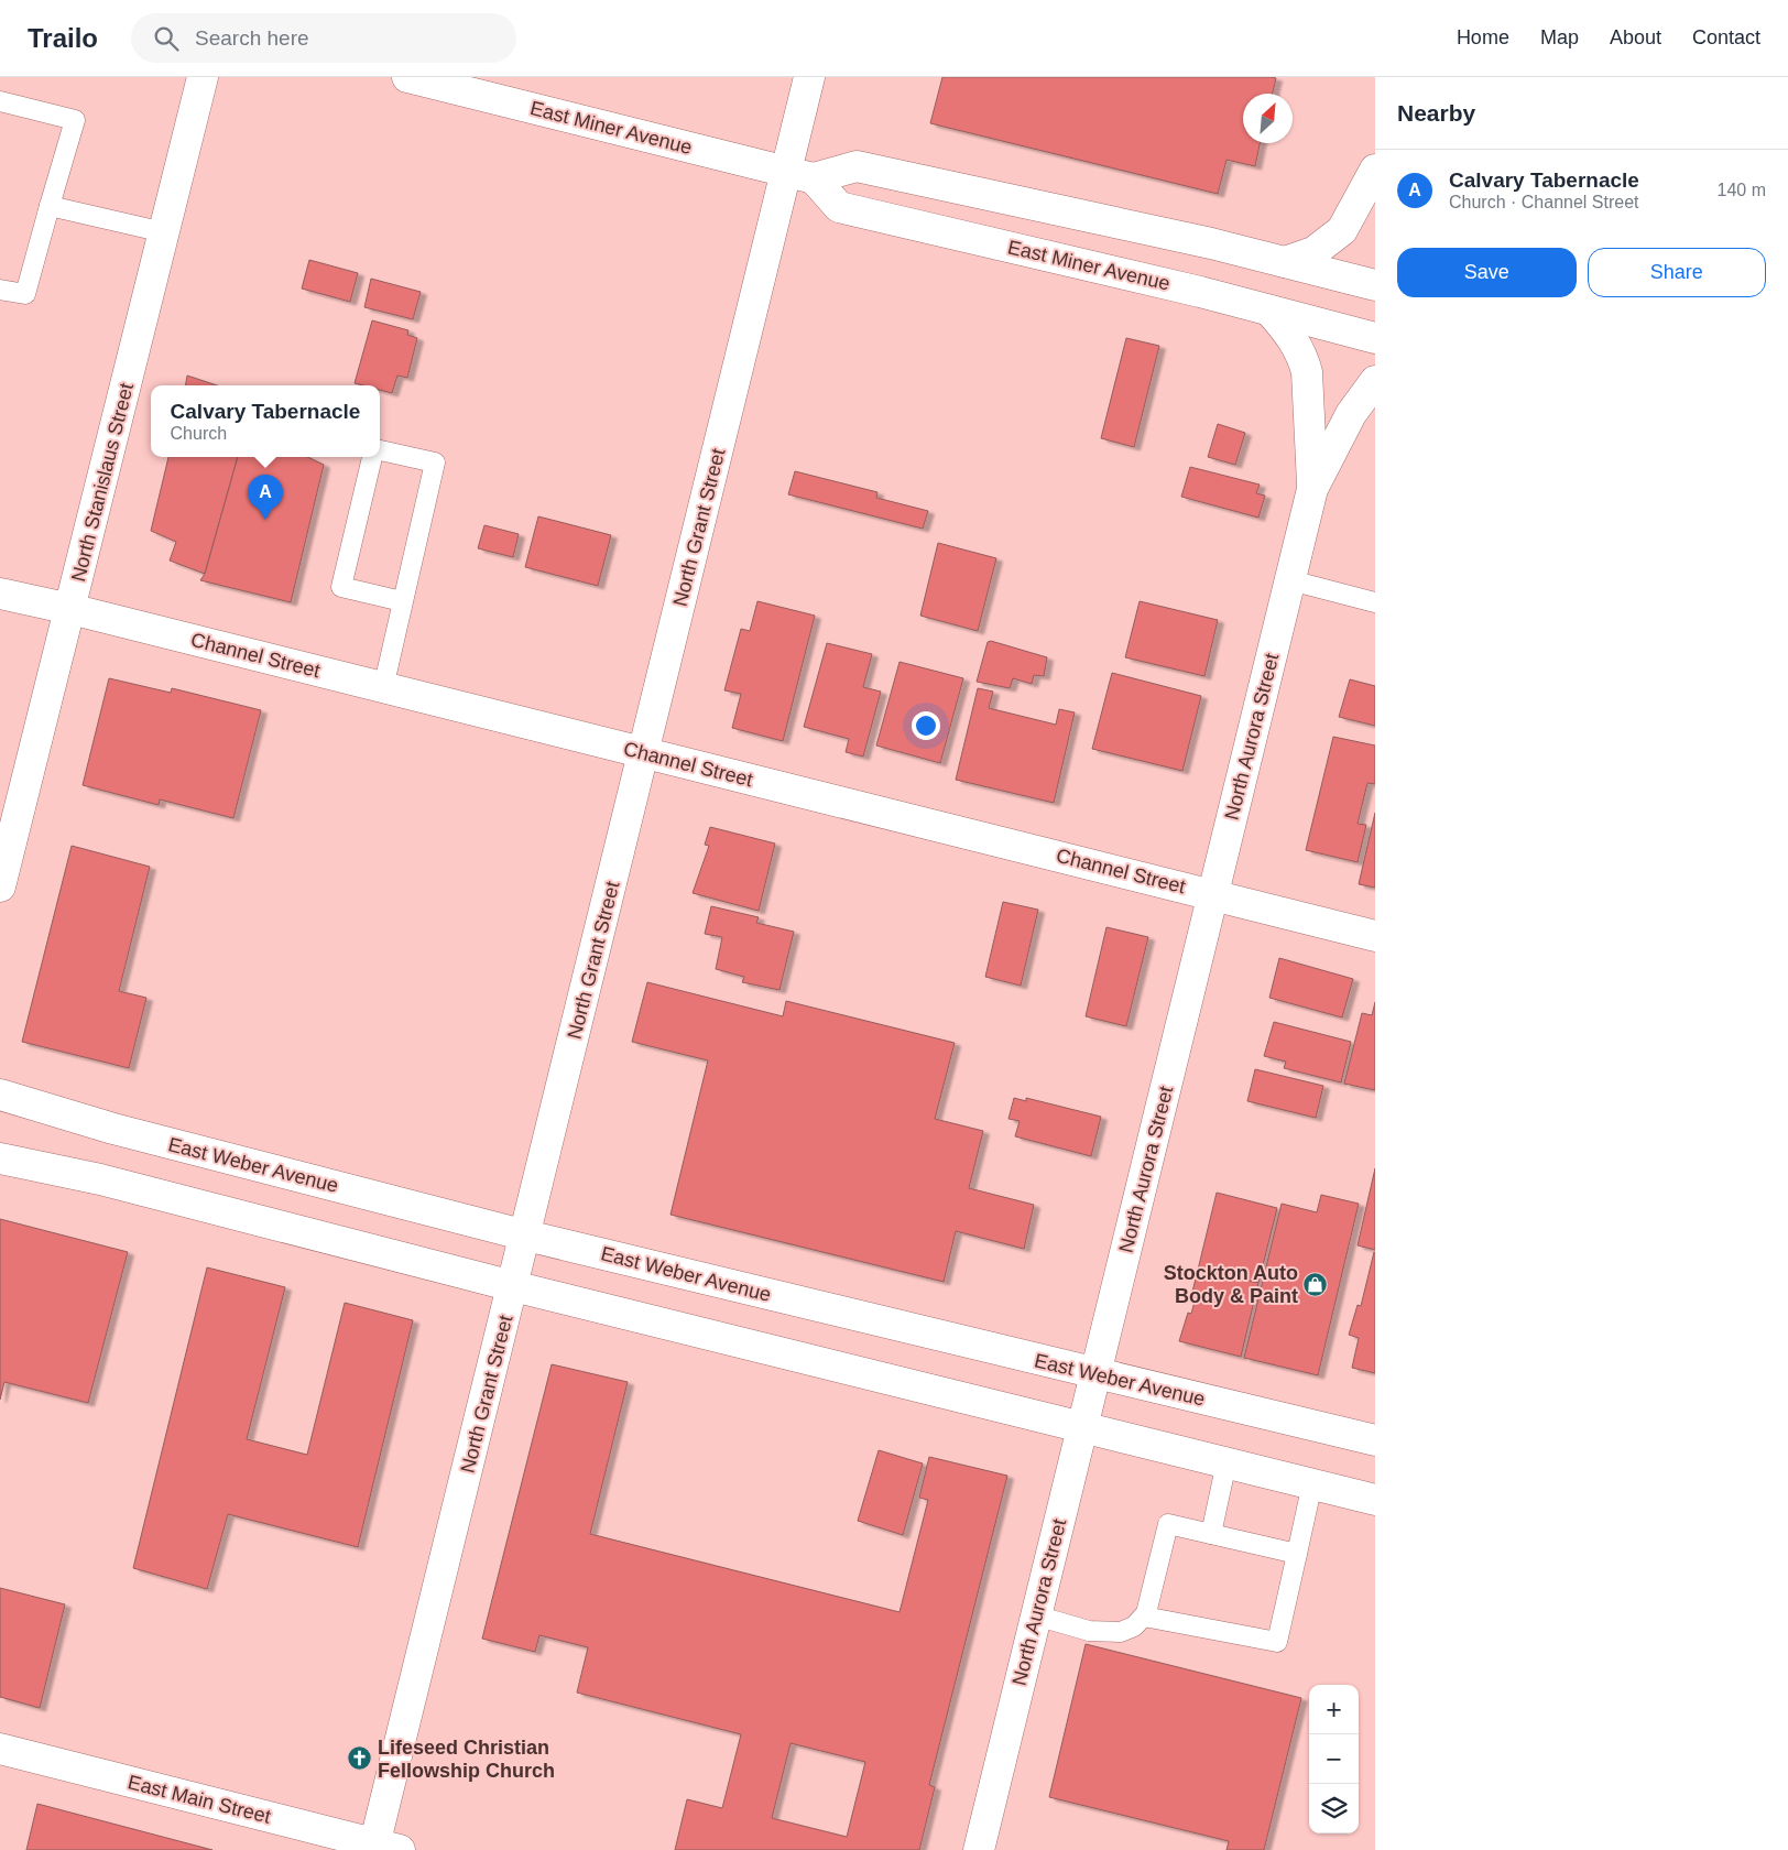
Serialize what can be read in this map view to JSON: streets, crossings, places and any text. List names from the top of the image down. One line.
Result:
{"streets":{"street":["East Miner Avenue","North Stanislaus Street","North Grant Street","Channel Street","North Aurora Street","East Weber Avenue","East Main Street"]},"crossings":[["East Miner Avenue","North Grant Street"],["East Miner Avenue","North Aurora Street"],["North Stanislaus Street","Channel Street"],["North Grant Street","Channel Street"],["North Grant Street","East Weber Avenue"],["North Grant Street","East Main Street"],["Channel Street","North Aurora Street"],["North Aurora Street","East Weber Avenue"]],"places":{"shop":["Stockton Auto Body & Paint"],"church":["Lifeseed Christian Fellowship Church"]},"north":"top right","page":{"header":"Trailo","search":"Search here","nav":["Home","Map","About","Contact"],"heading":"Nearby","list":[{"mark":"A","name":"Calvary Tabernacle","note":"Church · Channel Street","value":"140 m"}],"buttons":["Save","Share"],"popup":["Calvary Tabernacle","Church"],"pins":"A","map_buttons":["+","−"]}}
